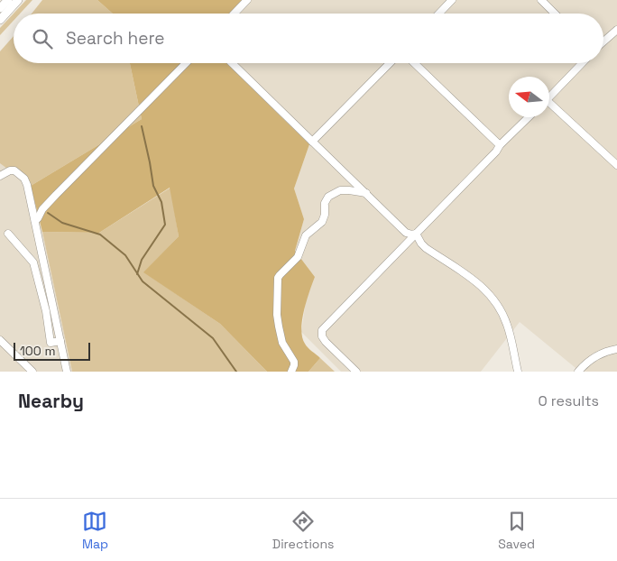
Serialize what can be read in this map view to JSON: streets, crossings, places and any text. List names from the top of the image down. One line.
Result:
{"scale_bar":"100 m","north":"left","page":{"search":"Search here","scale":"100 m","heading":["Nearby","0 results"],"nav":["Map","Directions","Saved"]}}
